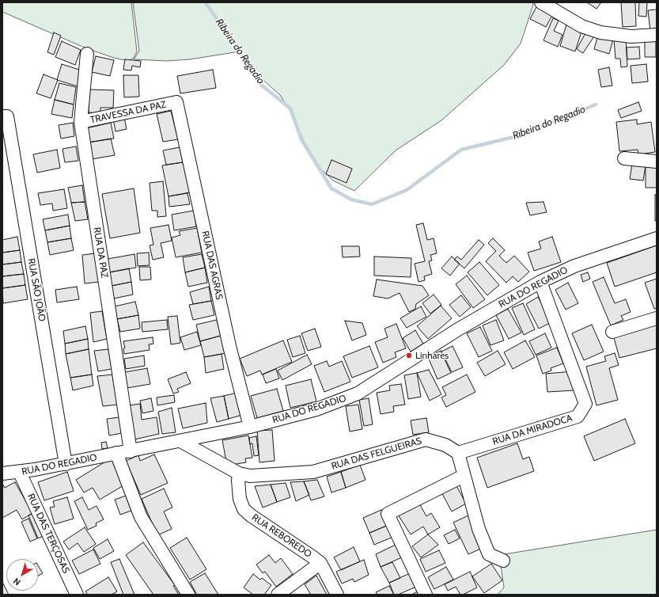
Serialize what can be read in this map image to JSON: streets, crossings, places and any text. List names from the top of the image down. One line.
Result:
{"streets":{"street":["TRAVESSA DA PAZ","RUA DA PAZ","RUA DAS AGRAS","RUA DO REGADIO","RUA SÃO JOÃO","RUA DA MIRADOCA","RUA DAS FELGUEIRAS","RUA DAS TERÇOSAS","RUA REBOREDO"]},"crossings":[["TRAVESSA DA PAZ","RUA DA PAZ"],["TRAVESSA DA PAZ","RUA DAS AGRAS"],["RUA DA PAZ","RUA DO REGADIO"],["RUA DAS AGRAS","RUA DO REGADIO"],["RUA DO REGADIO","RUA SÃO JOÃO"],["RUA DO REGADIO","RUA DA MIRADOCA"],["RUA DO REGADIO","RUA DAS FELGUEIRAS"],["RUA DO REGADIO","RUA DAS TERÇOSAS"],["RUA DA MIRADOCA","RUA DAS FELGUEIRAS"],["RUA DAS FELGUEIRAS","RUA REBOREDO"]],"water":["Ribeira do Regadio"],"places":["Linhares"],"north":"bottom left"}
